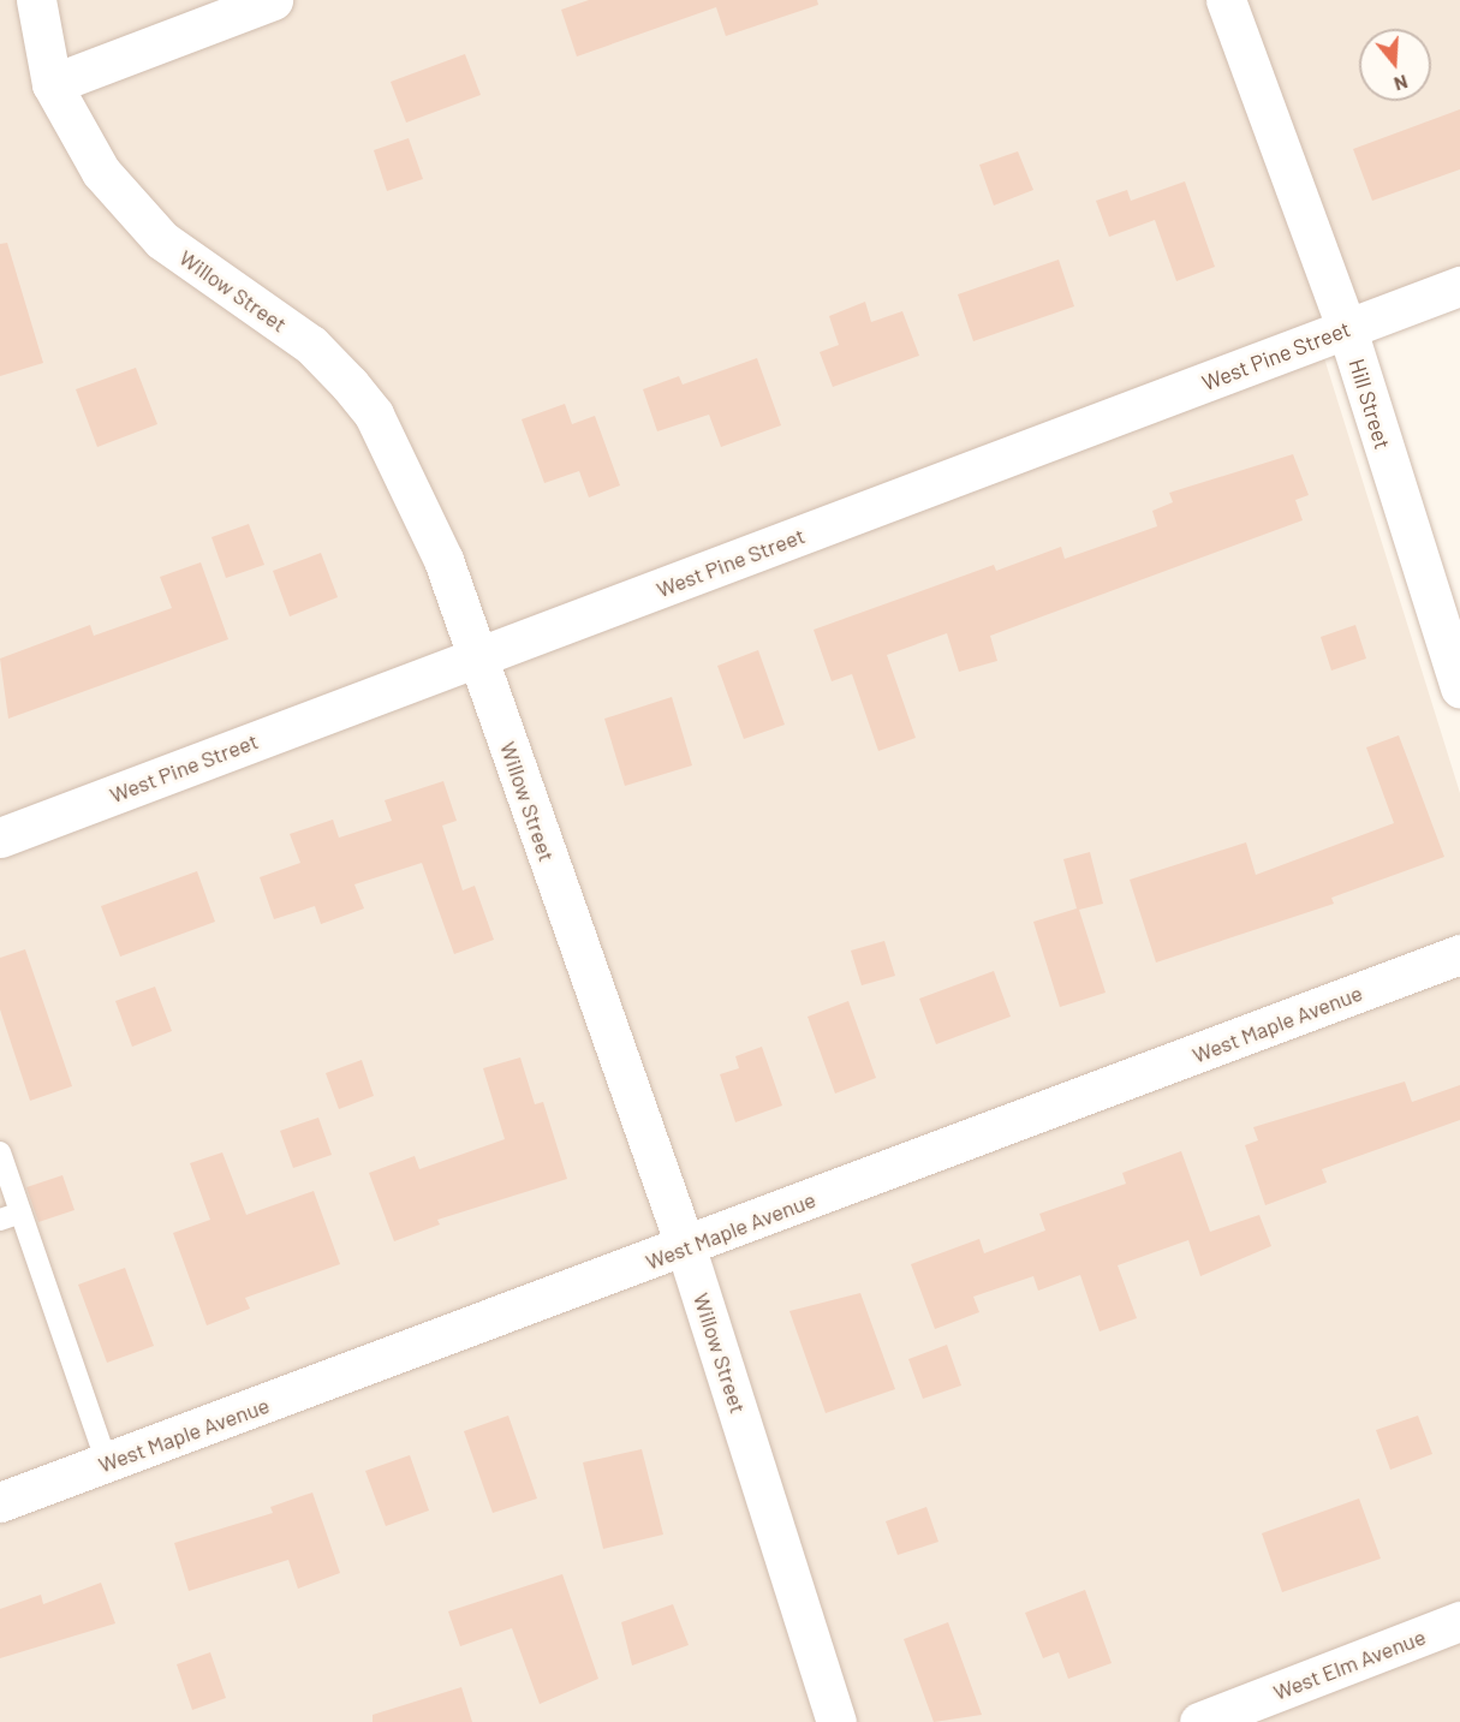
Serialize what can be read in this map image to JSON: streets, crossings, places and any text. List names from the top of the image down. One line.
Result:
{"streets":{"street":["Willow Street","West Pine Street","Hill Street","West Maple Avenue","West Elm Avenue"]},"crossings":[["Willow Street","West Pine Street"],["Willow Street","West Maple Avenue"],["West Pine Street","Hill Street"]],"north":"bottom"}
